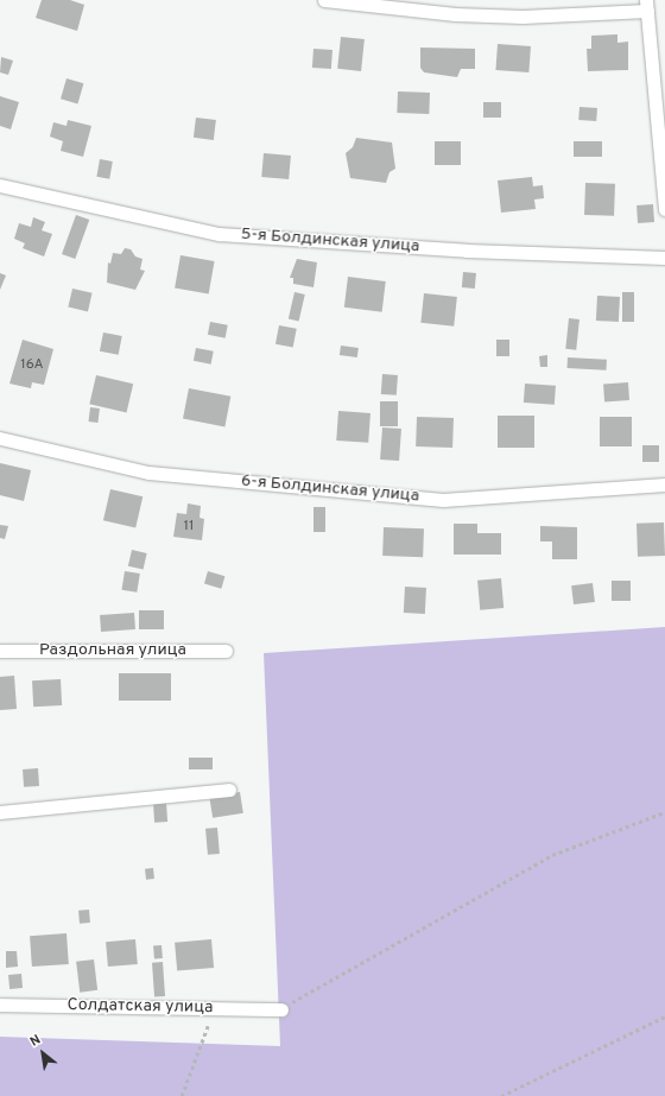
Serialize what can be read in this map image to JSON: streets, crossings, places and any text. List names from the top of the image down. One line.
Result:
{"streets":{"street":["5-я Болдинская улица","6-я Болдинская улица","Раздольная улица","Солдатская улица"]},"house_numbers":["16А","11"],"north":"top left"}
